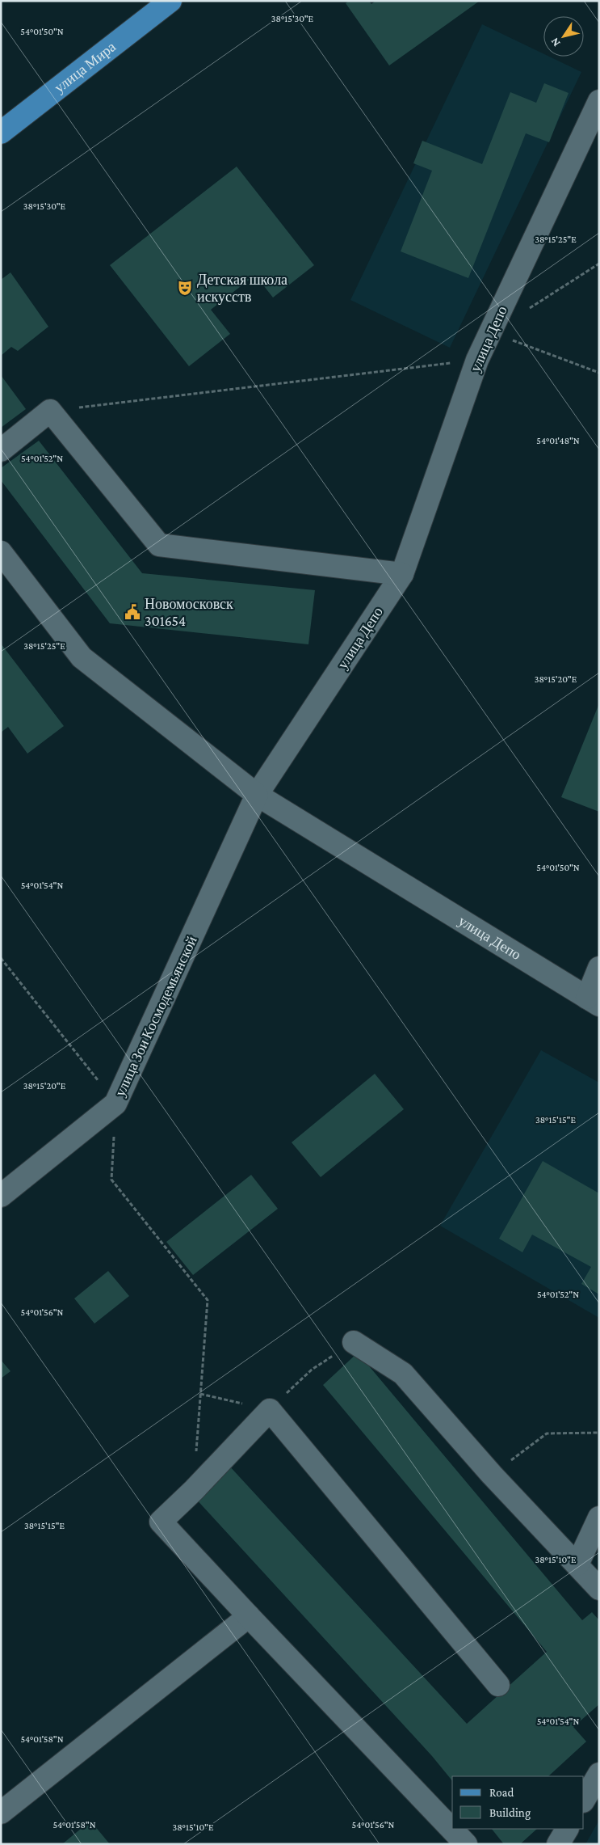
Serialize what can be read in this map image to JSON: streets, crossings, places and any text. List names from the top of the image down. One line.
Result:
{"streets":{"main road":["улица Мира"],"street":["улица Депо","улица Зои Космодемьянской"]},"crossings":[["улица Депо","улица Зои Космодемьянской"]],"places":{"theatre":["Детская школа искусств"],"public building":["Новомосковск 301654"]},"legend":["Road","Building"],"north":"bottom left","coordinates":["38°15'30\"E","54°01'50\"N","38°15'25\"E","54°01'48\"N","54°01'52\"N","38°15'20\"E","54°01'54\"N","38°15'15\"E","54°01'56\"N","38°15'10\"E","54°01'58\"N"]}
